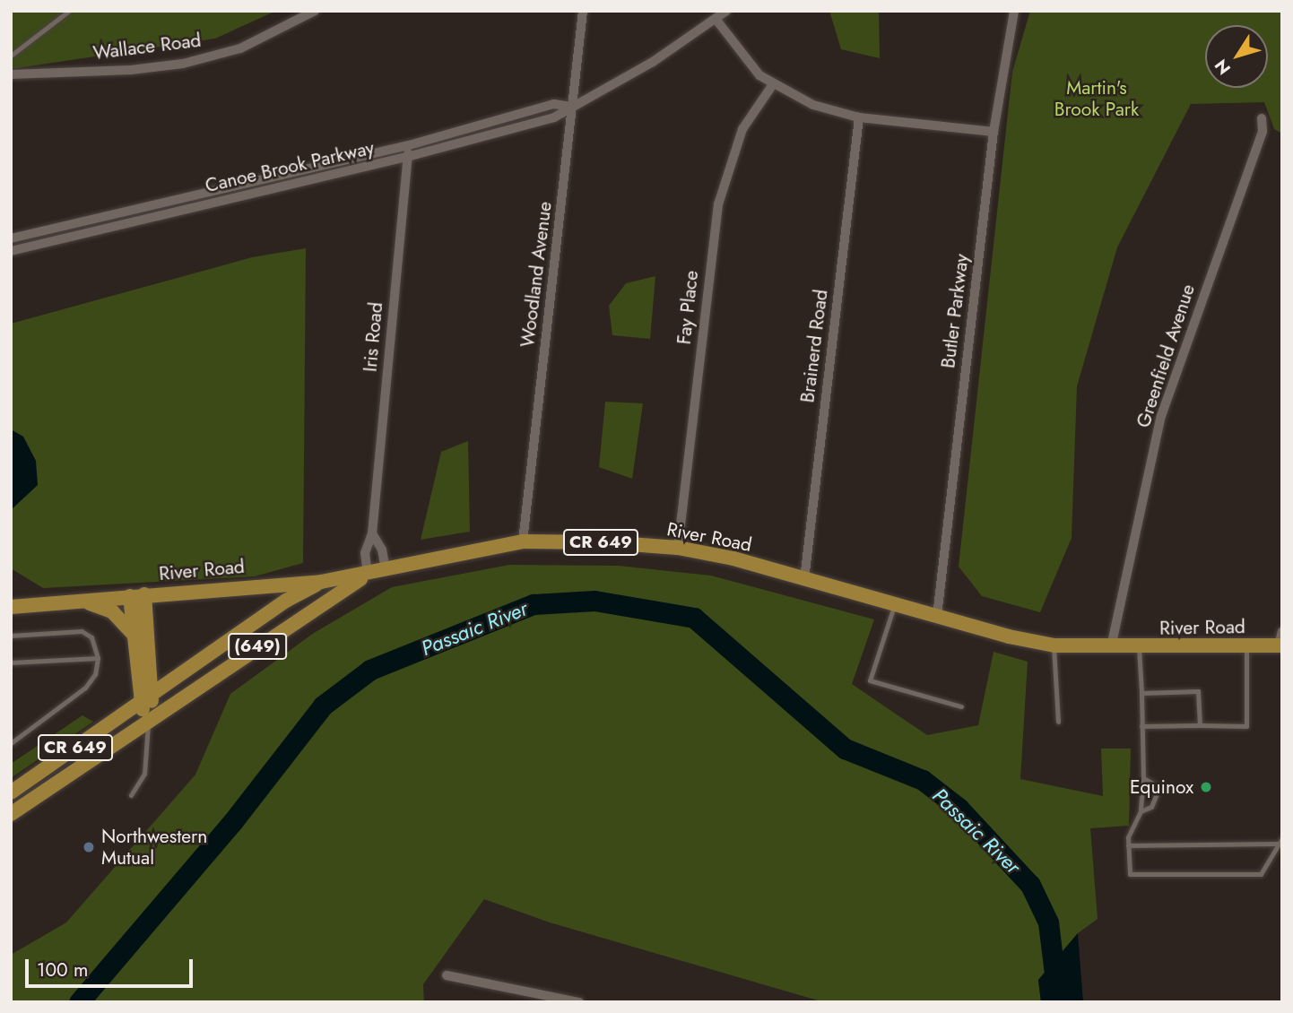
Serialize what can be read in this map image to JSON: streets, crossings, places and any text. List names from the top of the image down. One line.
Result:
{"streets":{"main road":["River Road","CR 649","(649)"],"street":["Wallace Road","Canoe Brook Parkway","Woodland Avenue","Fay Place","Butler Parkway","Iris Road","Brainerd Road","Greenfield Avenue"]},"crossings":[["Canoe Brook Parkway","Woodland Avenue"],["Canoe Brook Parkway","Iris Road"],["Woodland Avenue","River Road"],["Fay Place","River Road"],["Butler Parkway","River Road"],["Iris Road","River Road"],["Iris Road","(649)"],["Brainerd Road","River Road"],["Greenfield Avenue","River Road"],["River Road","(649)"],["CR 649","(649)"]],"water":["Passaic River"],"parks":["Martin's Brook Park"],"places":["Equinox","Northwestern Mutual"],"scale_bar":"100 m","north":"bottom left"}
